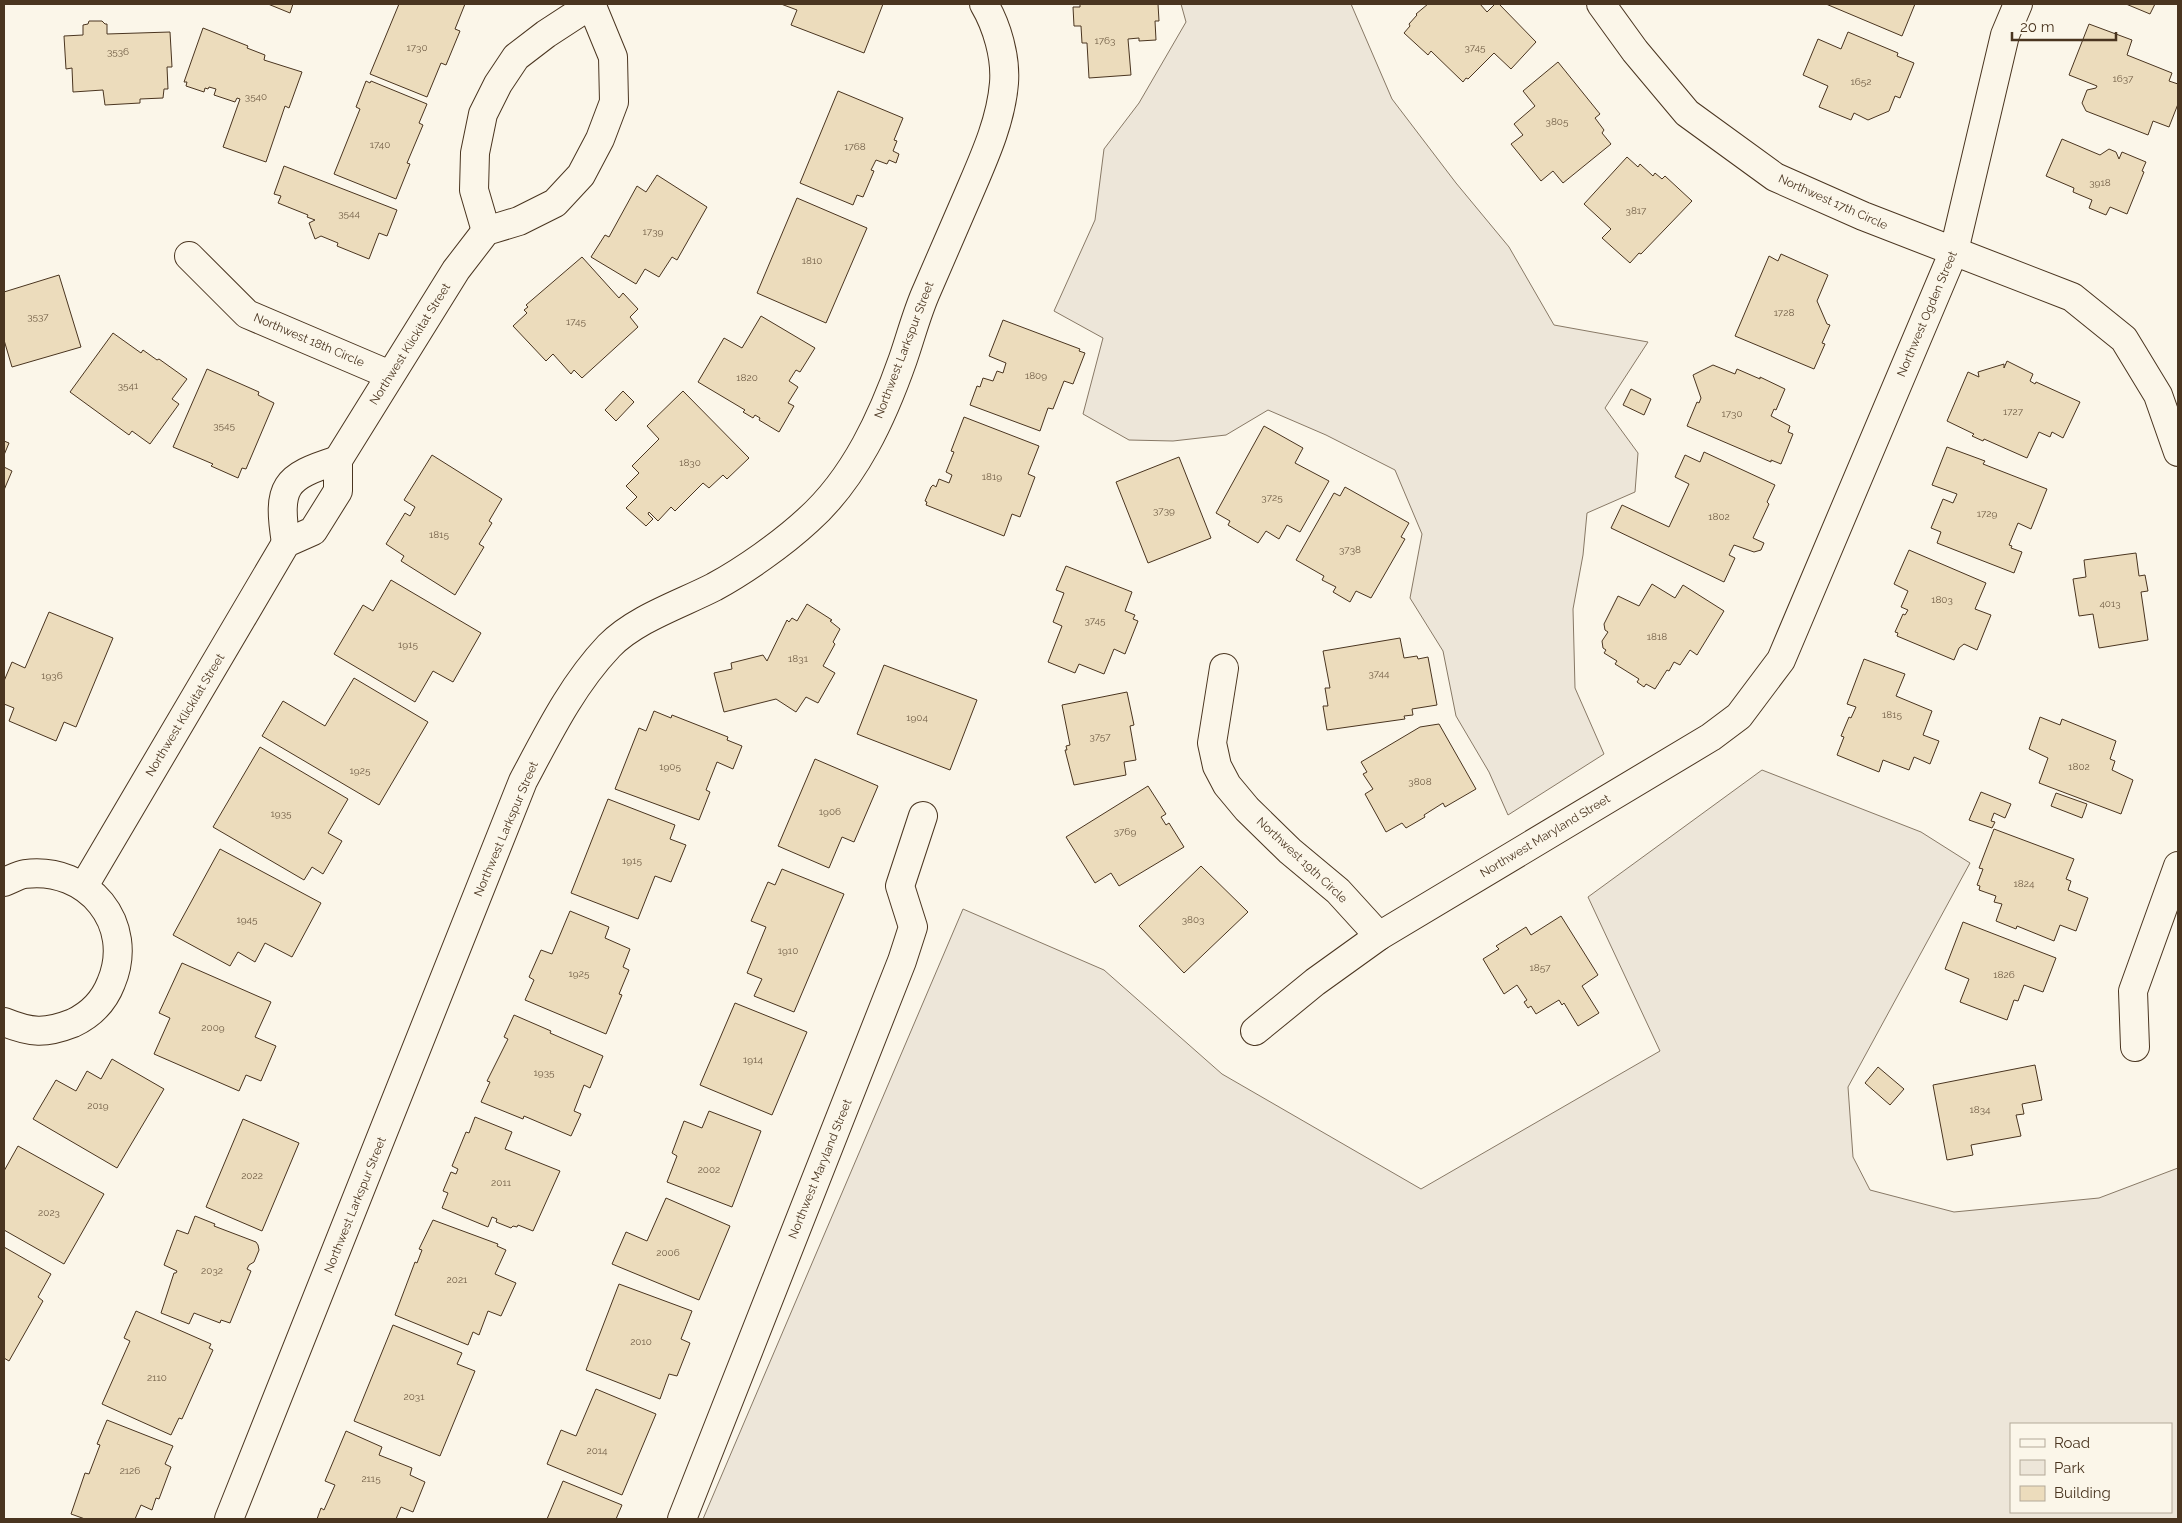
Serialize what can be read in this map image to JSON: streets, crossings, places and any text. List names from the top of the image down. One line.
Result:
{"streets":{"street":["Northwest 17th Circle","Northwest Ogden Street","Northwest 18th Circle","Northwest Klickitat Street","Northwest Larkspur Street","Northwest Maryland Street","Northwest 19th Circle"]},"crossings":[["Northwest 17th Circle","Northwest Ogden Street"],["Northwest Ogden Street","Northwest Maryland Street"],["Northwest 18th Circle","Northwest Klickitat Street"],["Northwest Maryland Street","Northwest 19th Circle"]],"house_numbers":["1763","1730","3745","3536","1637","1652","3540","3805","1740","1768","3918","3817","3544","1739","1810","1728","3537","1745","1809","1820","3541","1727","1730","3545","1830","1819","3725","3739","1729","1802","1815","3738","1803","4013","3745","1818","1915","1831","3744","1936","1815","1904","3757","1905","1802","1925","3808","1906","1935","3769","1915","1824","1945","3803","1910","1857","1925","1826","2009","1914","1935","2019","1834","2002","2022","2011","2023","2006","2032","2021","2010","2110","2031","2014","2126","2115"],"legend":["Road","Park","Building"],"scale_bar":"20 m"}
